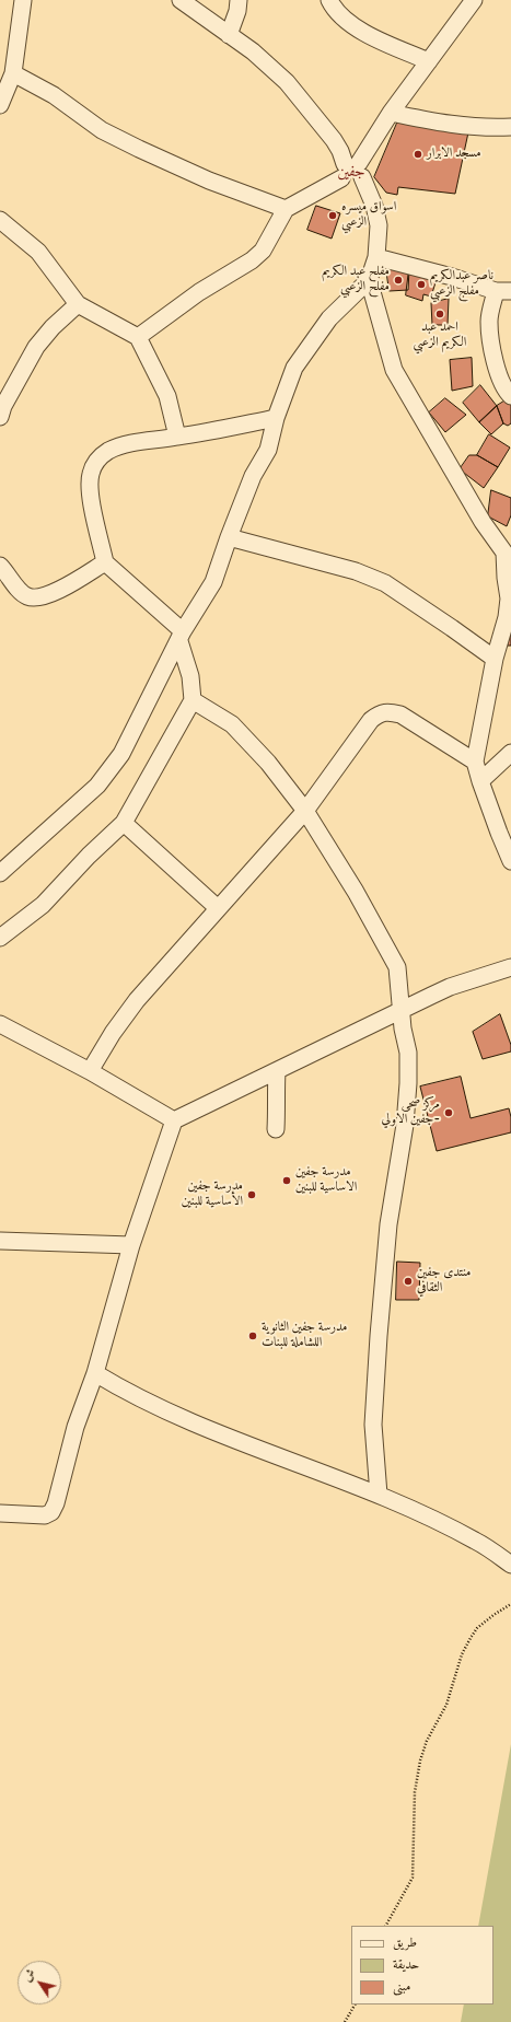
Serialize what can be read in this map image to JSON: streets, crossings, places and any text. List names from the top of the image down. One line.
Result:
{"districts":["جفين"],"places":["مسجد الابرار","اسواق ميسره الزعبي","مفلح عبد الكريم مفلح الزعبي","ناصر عبدالكريم مفلج الزعبي","احمد عبد الكريم الزعبي","مركز صحي جفين الاولي-","مدرسة جفين الاساسية للبنين","مدرسة جفين الأساسية للبنين","منتدى جفين الثقافي","مدرسة جفين الثانوية اللشاملة للبنات"],"legend":["طريق","حديقة","مبنى"],"north":"top left"}
